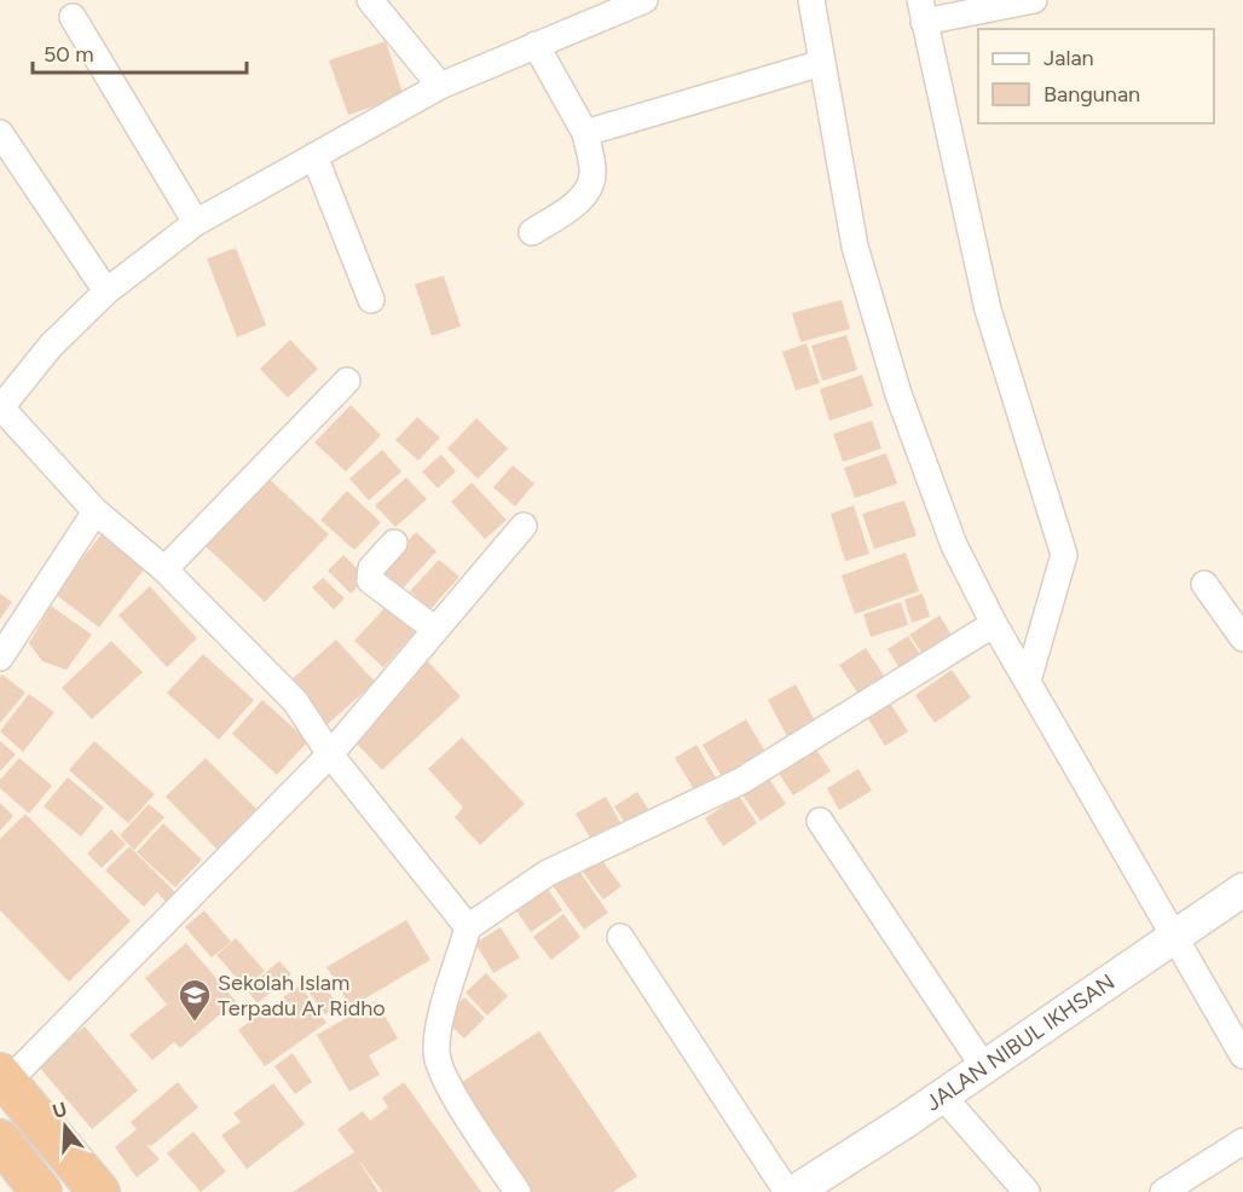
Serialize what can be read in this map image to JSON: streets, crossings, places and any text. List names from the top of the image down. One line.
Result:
{"streets":{"street":["JALAN NIBUL IKHSAN"]},"places":{"school or university":["Sekolah Islam Terpadu Ar Ridho"]},"legend":["Jalan","Bangunan"],"scale_bar":"50 m","north":"top"}
